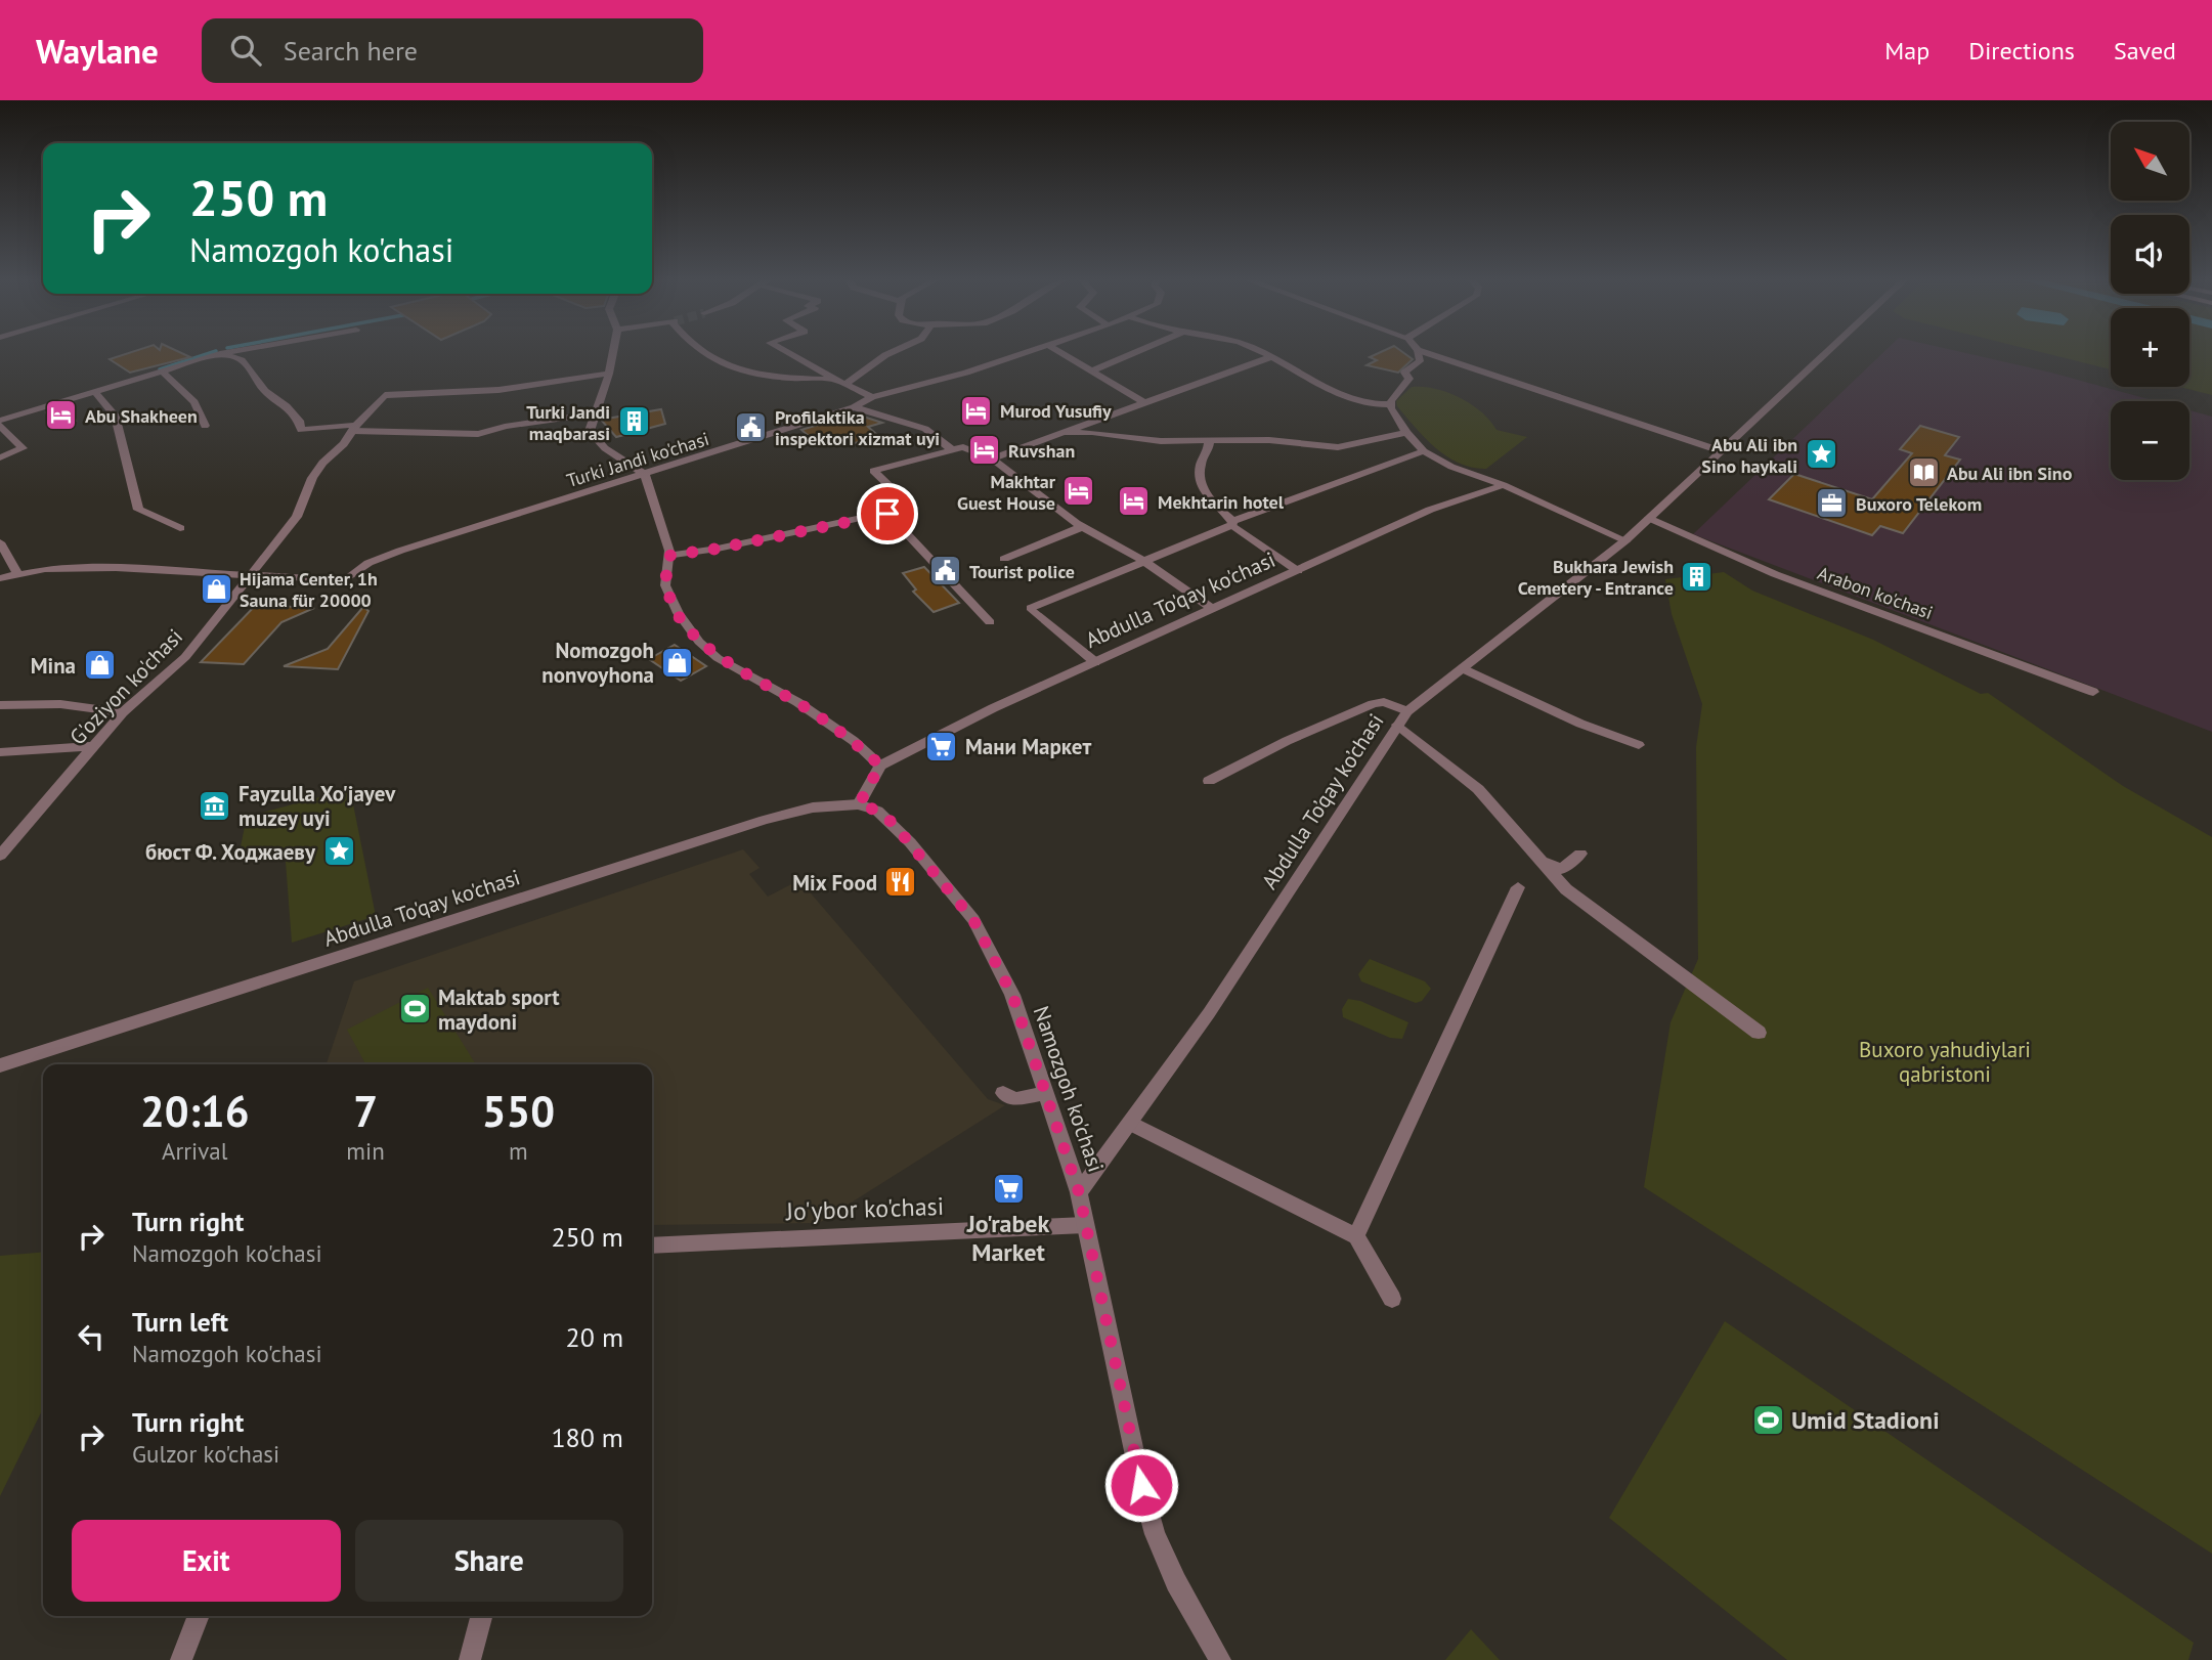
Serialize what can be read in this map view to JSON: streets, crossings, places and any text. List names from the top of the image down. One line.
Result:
{"streets":{"street":["Turki Jandi ko'chasi","Arabon ko'chasi","Abdulla To'qay ko'chasi","G'oziyon ko'chasi","Abdulla To’qay ko’chasi","Namozgoh ko'chasi","Jo'ybor ko'chasi"]},"crossings":[["Turki Jandi ko'chasi","G'oziyon ko'chasi"],["Arabon ko'chasi","Abdulla To’qay ko’chasi"],["Abdulla To'qay ko'chasi","Namozgoh ko'chasi"],["Abdulla To’qay ko’chasi","Namozgoh ko'chasi"],["Namozgoh ko'chasi","Jo'ybor ko'chasi"]],"parks":["Buxoro yahudiylari qabristoni"],"places":{"hotel":["Murod Yusufiy","Abu Shakheen","Ruvshan","Makhtar Guest House","Mekhtarin hotel"],"building":["Turki Jandi maqbarasi","Bukhara Jewish Cemetery - Entrance"],"public building":["Profilaktika inspektori xizmat uyi","Tourist police"],"place":["Abu Ali ibn Sino haykali","бюст Ф. Ходжаеву"],"library":["Abu Ali ibn Sino"],"office":["Buxoro Telekom"],"shop":["Hijama Center, 1h Sauna für 20000","Nomozgoh nonvoyhona","Mina"],"supermarket":["Мани Маркет","Jo'rabek Market"],"museum":["Fayzulla Xo'jayev muzey uyi"],"restaurant":["Mix Food"],"sports":["Maktab sport maydoni","Umid Stadioni"]},"north":"top left","page":{"header":"Waylane","search":"Search here","nav":["Map","Directions","Saved"],"map_buttons":["+","−"],"turn":["250 m","Namozgoh ko'chasi"],"eta":["20:16","Arrival","7","min","550","m"],"list":[{"name":"Turn right","note":"Namozgoh ko'chasi","value":"250 m"},{"name":"Turn left","note":"Namozgoh ko'chasi","value":"20 m"},{"name":"Turn right","note":"Gulzor ko'chasi","value":"180 m"}],"buttons":["Exit","Share"]}}
